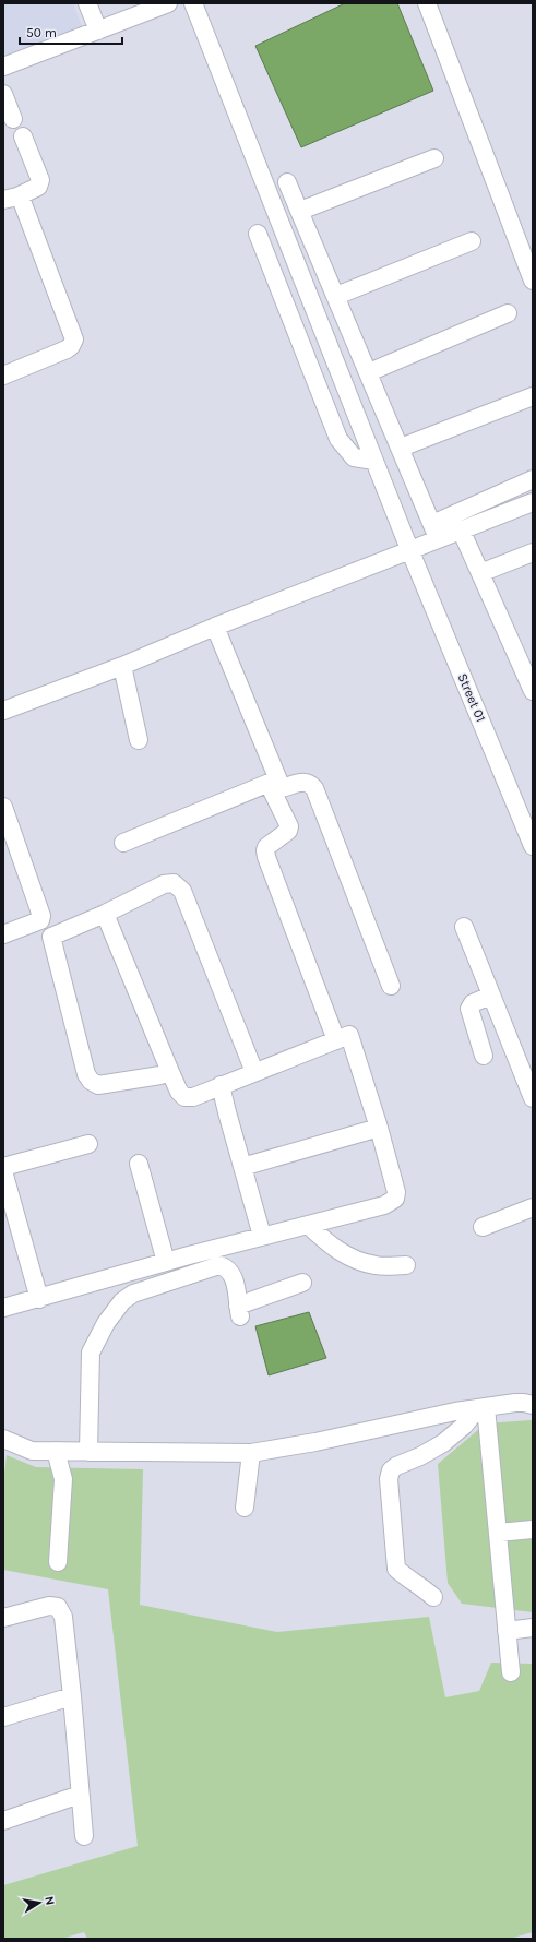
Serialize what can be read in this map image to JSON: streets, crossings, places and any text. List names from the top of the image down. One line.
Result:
{"streets":{"street":["Street 01"]},"scale_bar":"50 m","north":"right"}
